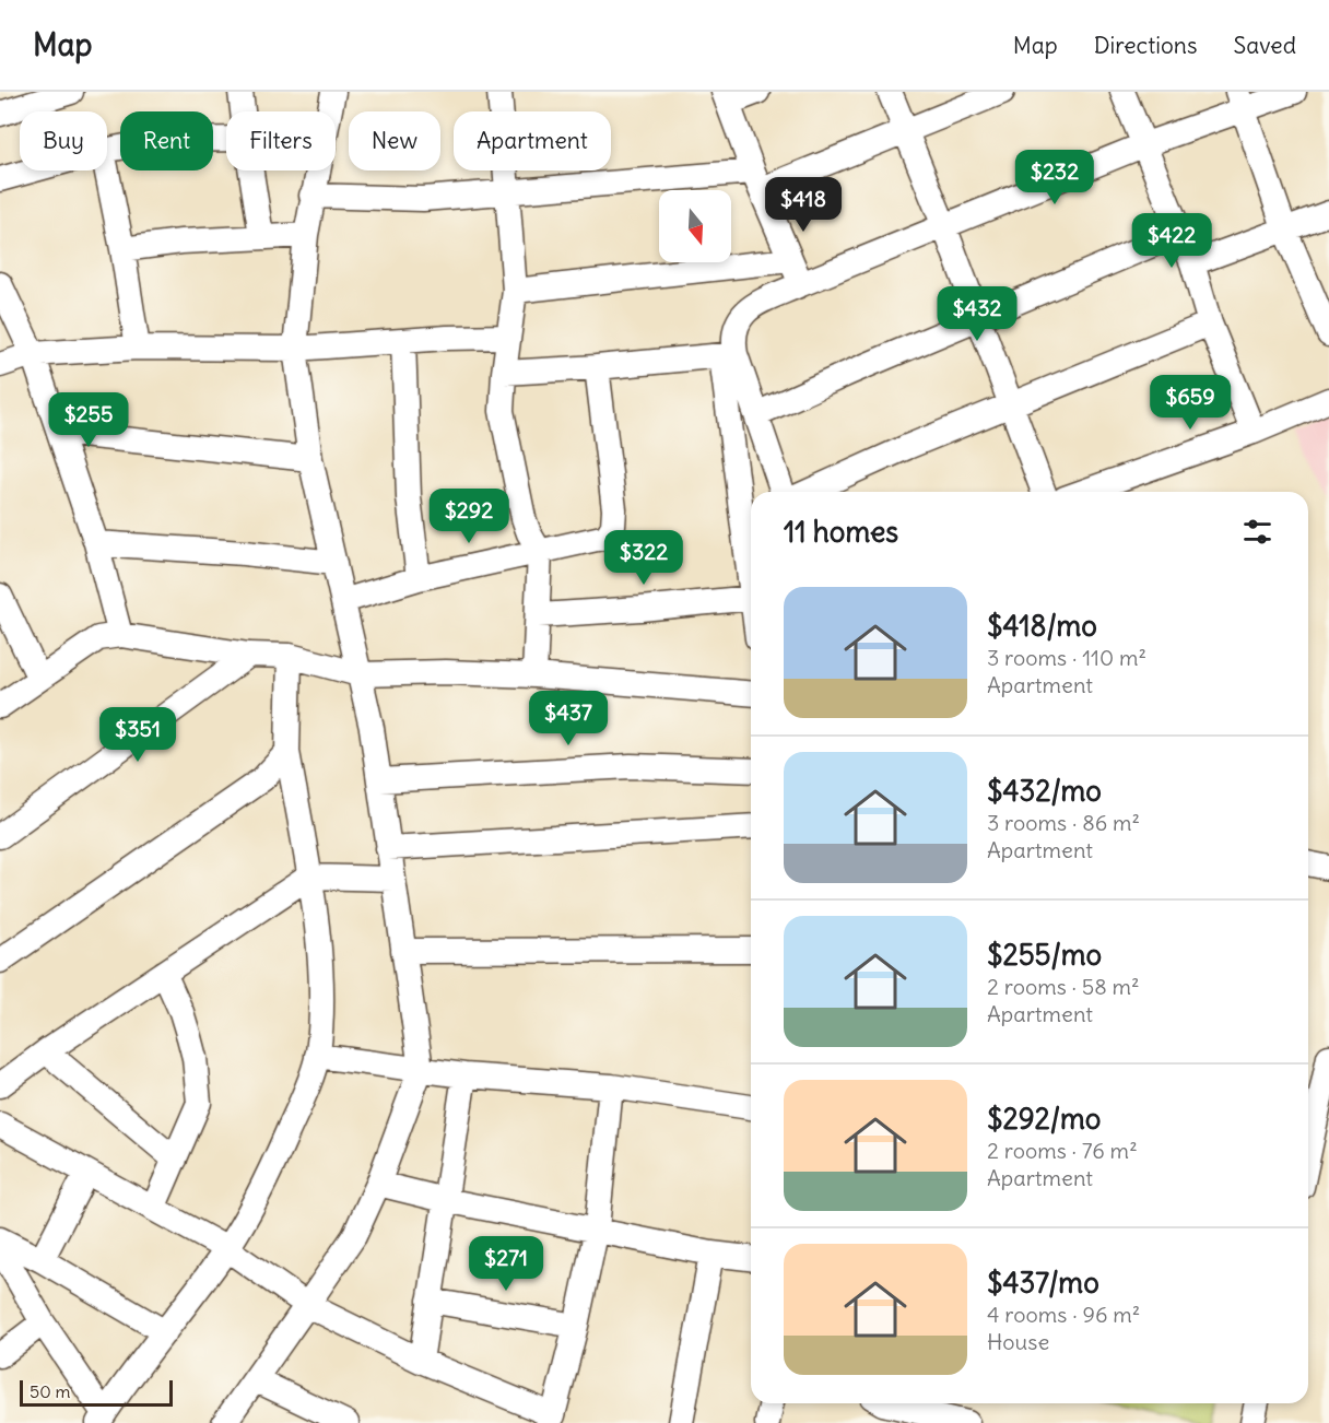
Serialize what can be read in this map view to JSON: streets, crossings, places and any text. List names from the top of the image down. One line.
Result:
{"scale_bar":"50 m","north":"bottom","page":{"header":"Map","nav":["Map","Directions","Saved"],"chip":["Buy","Rent","Filters","New","Apartment"],"price":["$232","$418","$422","$432","$659","$255","$292","$322","$437","$351","$271"],"heading":"11 homes","list":[{"name":"$418/mo","note":"3 rooms · 110 m² · Apartment"},{"name":"$432/mo","note":"3 rooms · 86 m² · Apartment"},{"name":"$255/mo","note":"2 rooms · 58 m² · Apartment"},{"name":"$292/mo","note":"2 rooms · 76 m² · Apartment"},{"name":"$437/mo","note":"4 rooms · 96 m² · House"}],"scale":"50 m"}}
